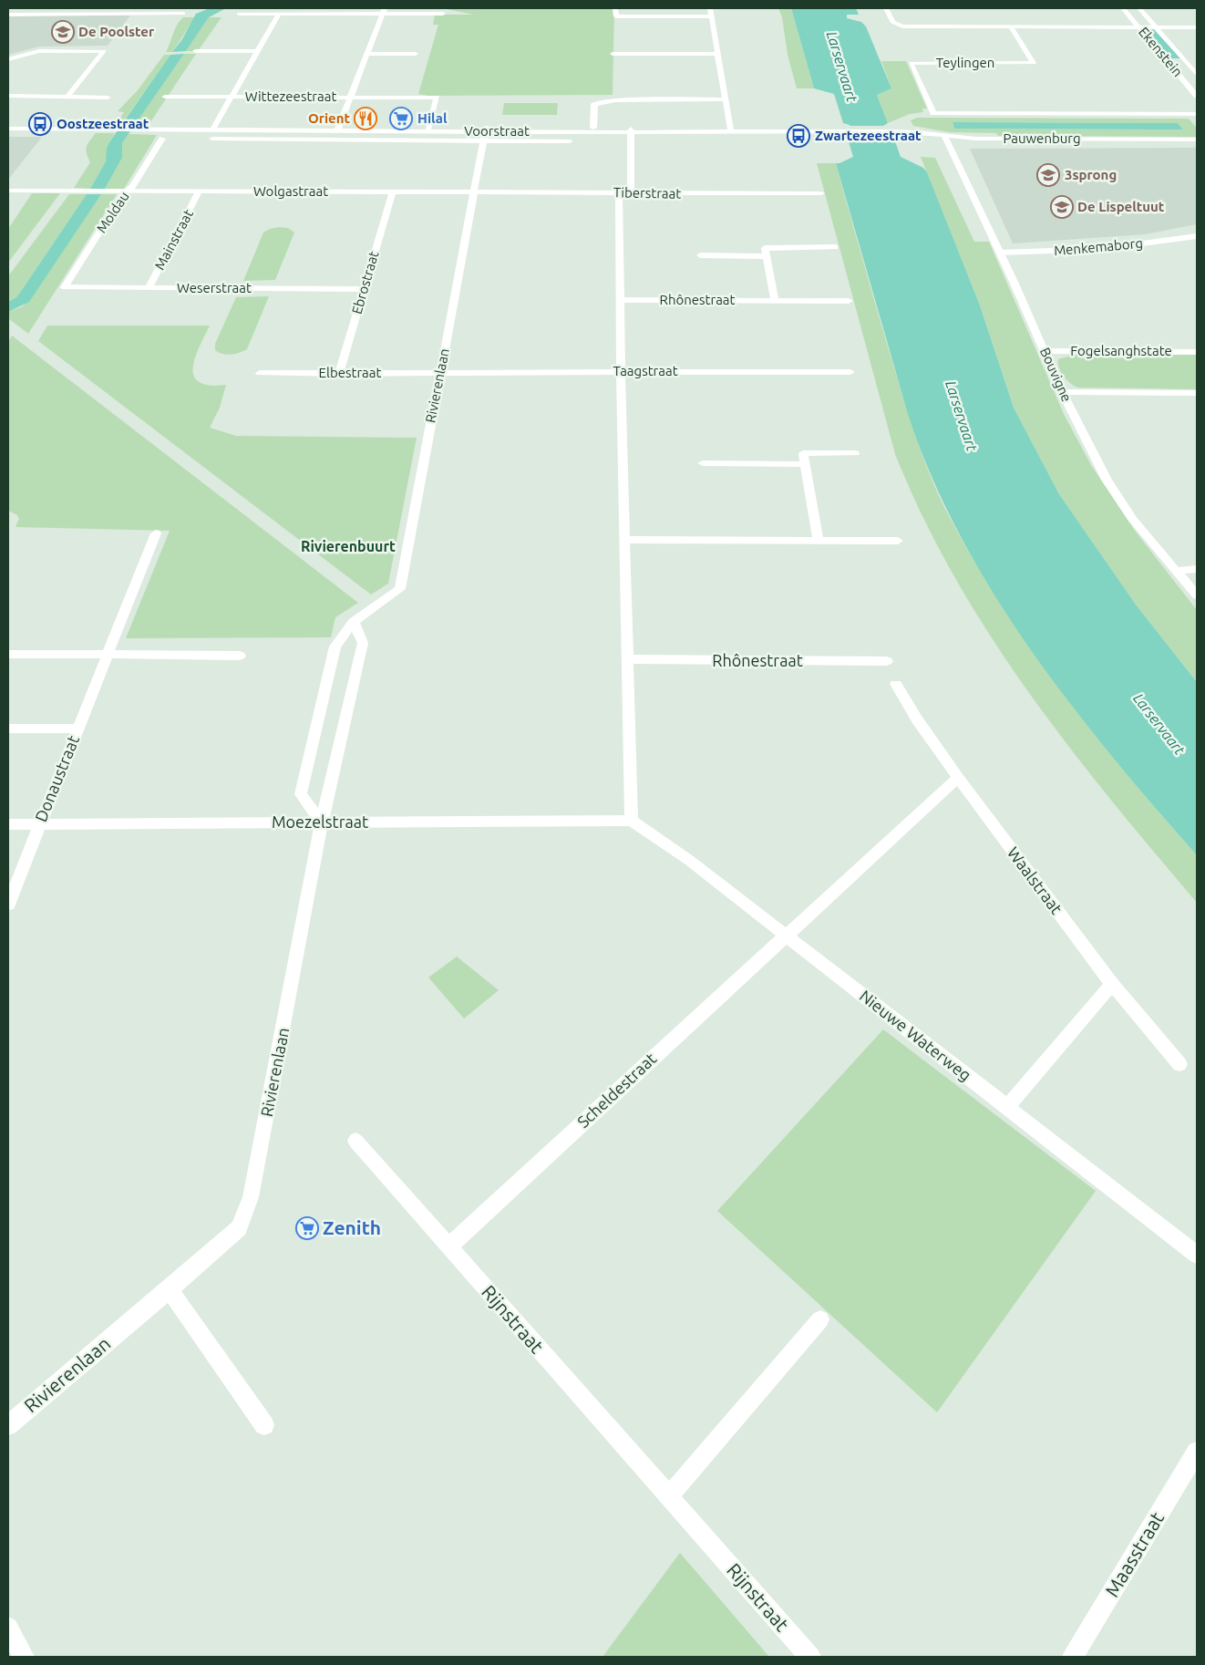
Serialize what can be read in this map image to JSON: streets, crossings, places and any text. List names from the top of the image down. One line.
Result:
{"streets":{"street":["Ekenstein","Teylingen","Wittezeestraat","Voorstraat","Pauwenburg","Wolgastraat","Tiberstraat","Moldau","Mainstraat","Menkemaborg","Ebrostraat","Weserstraat","Rhônestraat","Fogelsanghstate","Taagstraat","Elbestraat","Bouvigne","Rivierenlaan","Donaustraat","Moezelstraat","Waalstraat","Nieuwe Waterweg","Scheldestraat","Rijnstraat","Maasstraat"]},"crossings":[["Teylingen","Pauwenburg"],["Wittezeestraat","Voorstraat"],["Voorstraat","Pauwenburg"],["Voorstraat","Moldau"],["Voorstraat","Rivierenlaan"],["Pauwenburg","Bouvigne"],["Wolgastraat","Tiberstraat"],["Wolgastraat","Moldau"],["Wolgastraat","Mainstraat"],["Wolgastraat","Ebrostraat"],["Wolgastraat","Rivierenlaan"],["Tiberstraat","Rivierenlaan"],["Moldau","Weserstraat"],["Mainstraat","Weserstraat"],["Menkemaborg","Bouvigne"],["Ebrostraat","Weserstraat"],["Ebrostraat","Elbestraat"],["Fogelsanghstate","Bouvigne"],["Taagstraat","Elbestraat"],["Taagstraat","Rivierenlaan"],["Elbestraat","Rivierenlaan"],["Rivierenlaan","Moezelstraat"],["Donaustraat","Moezelstraat"],["Moezelstraat","Nieuwe Waterweg"],["Nieuwe Waterweg","Scheldestraat"],["Scheldestraat","Rijnstraat"]],"districts":["Rivierenbuurt"],"water":["Larservaart"],"places":{"school or university":["De Poolster","3sprong","De Lispeltuut"],"restaurant":["Orient"],"supermarket":["Hilal","Zenith"],"bus stop":["Oostzeestraat","Zwartezeestraat"]}}
